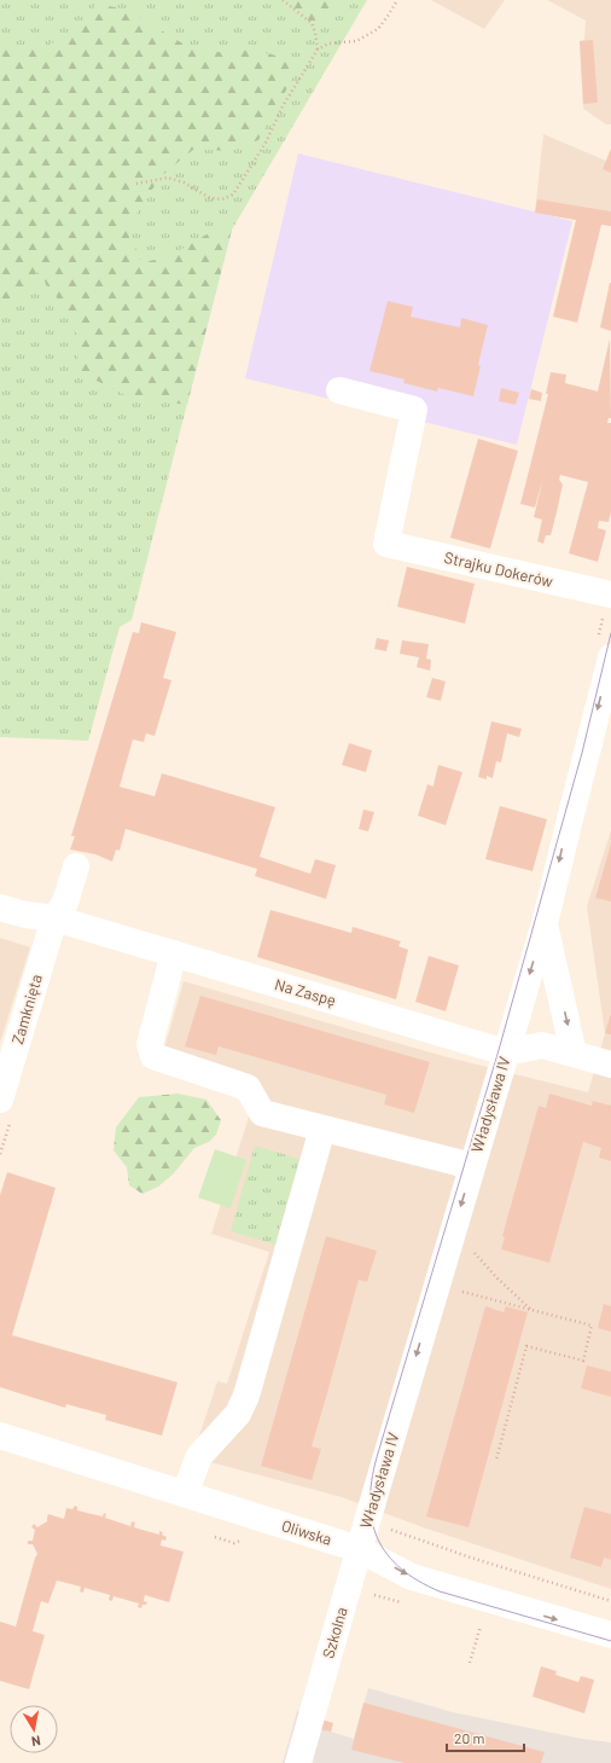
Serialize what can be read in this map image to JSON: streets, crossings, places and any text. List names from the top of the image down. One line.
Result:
{"streets":{"street":["Strajku Dokerów","Na Zaspę","Zamknięta","Władysława IV","Oliwska","Szkolna"]},"crossings":[["Na Zaspę","Zamknięta"],["Na Zaspę","Władysława IV"],["Władysława IV","Oliwska"],["Władysława IV","Szkolna"],["Oliwska","Szkolna"]],"one_way":["Oliwska"],"scale_bar":"20 m","north":"bottom"}
